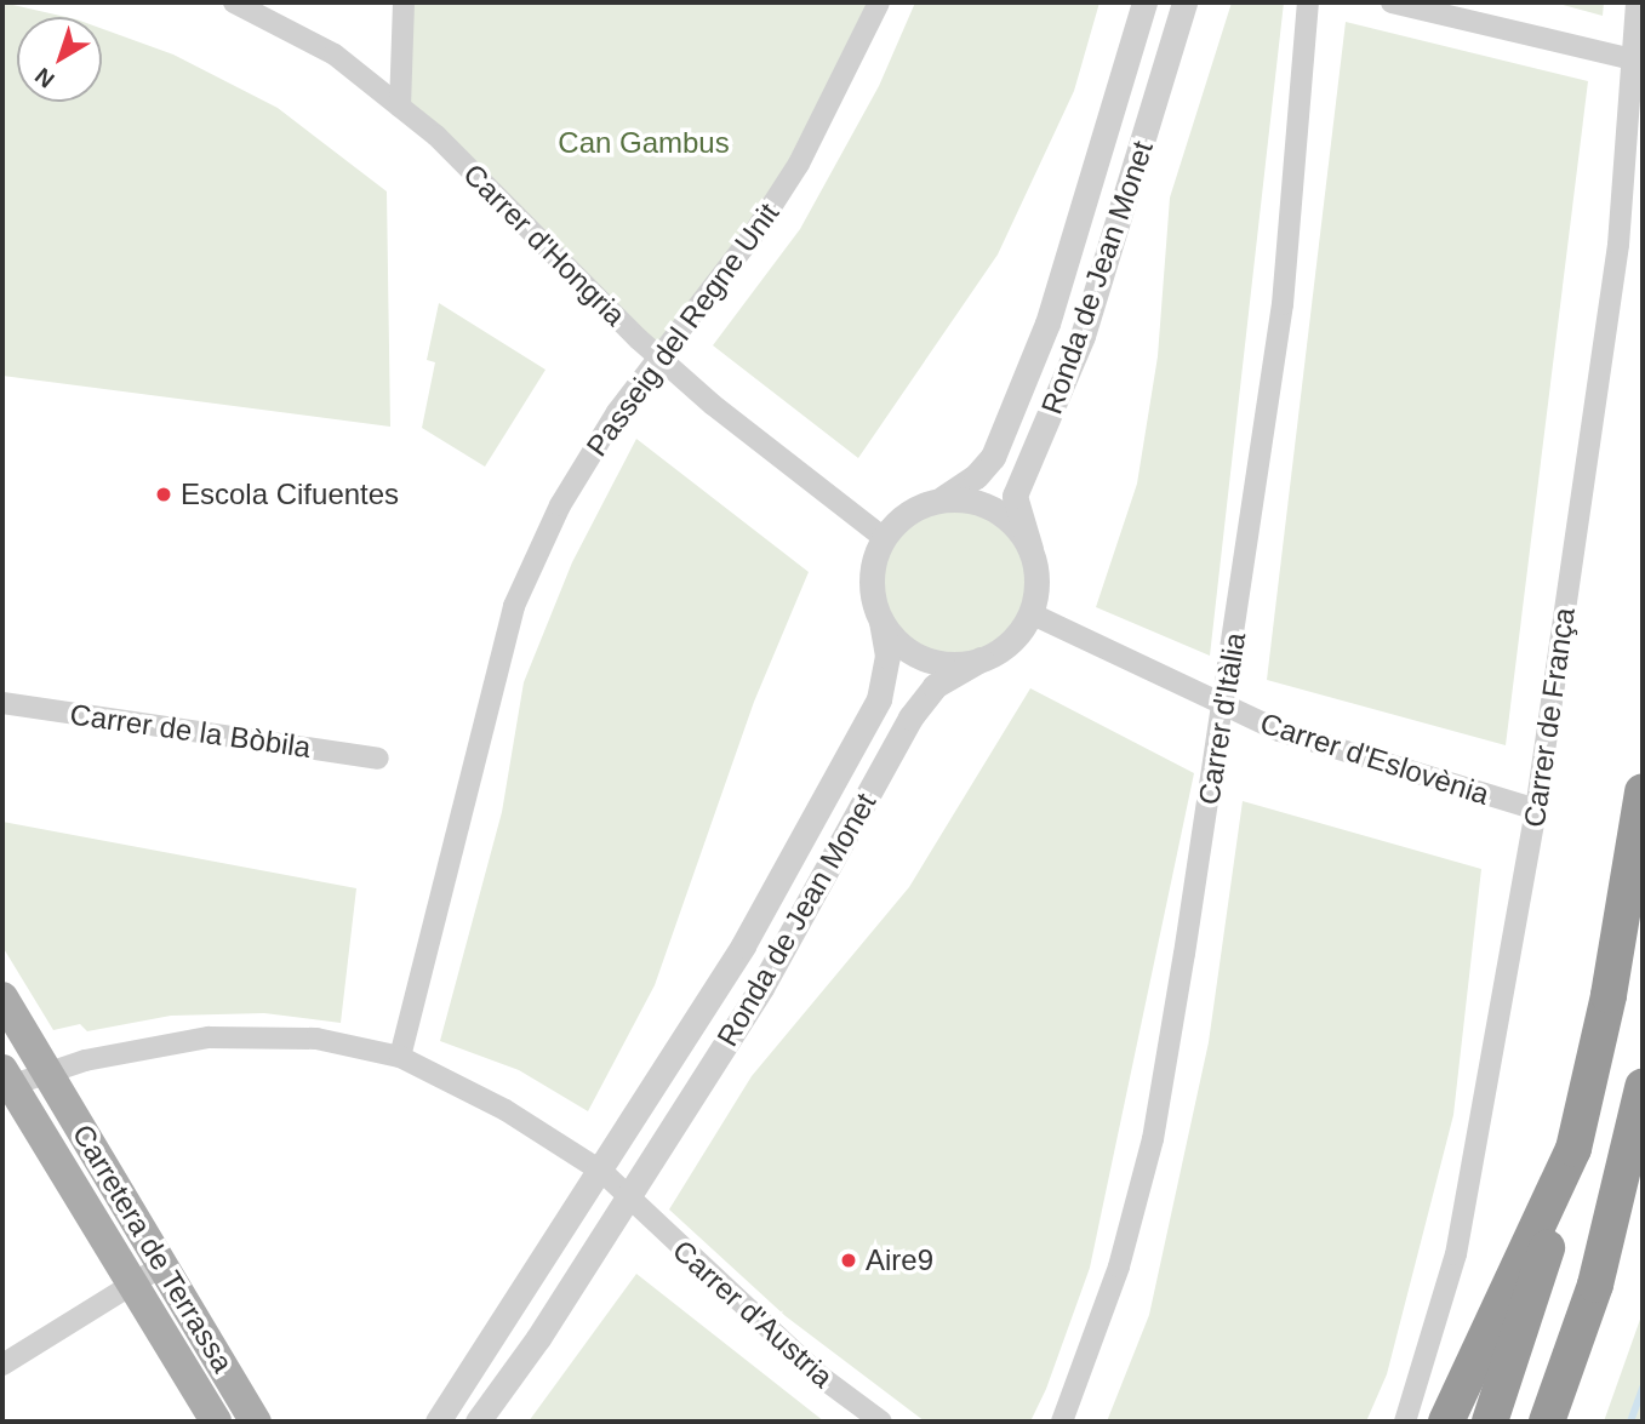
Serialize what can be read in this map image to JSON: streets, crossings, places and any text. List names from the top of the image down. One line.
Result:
{"streets":{"main road":["Carretera de Terrassa"],"street":["Carrer d'Hongria","Ronda de Jean Monet","Passeig del Regne Unit","Carrer de França","Carrer d'Itàlia","Carrer de la Bòbila","Carrer d'Eslovènia","Carrer d'Austria"]},"crossings":[["Carrer d'Hongria","Ronda de Jean Monet"],["Carrer d'Hongria","Passeig del Regne Unit"],["Carrer d'Hongria","Carrer d'Eslovènia"],["Ronda de Jean Monet","Carrer d'Eslovènia"],["Ronda de Jean Monet","Carrer d'Austria"],["Carrer de França","Carrer d'Eslovènia"],["Carrer d'Itàlia","Carrer d'Eslovènia"]],"parks":["Can Gambus"],"places":["Escola Cifuentes","Aire9"],"north":"bottom left"}
